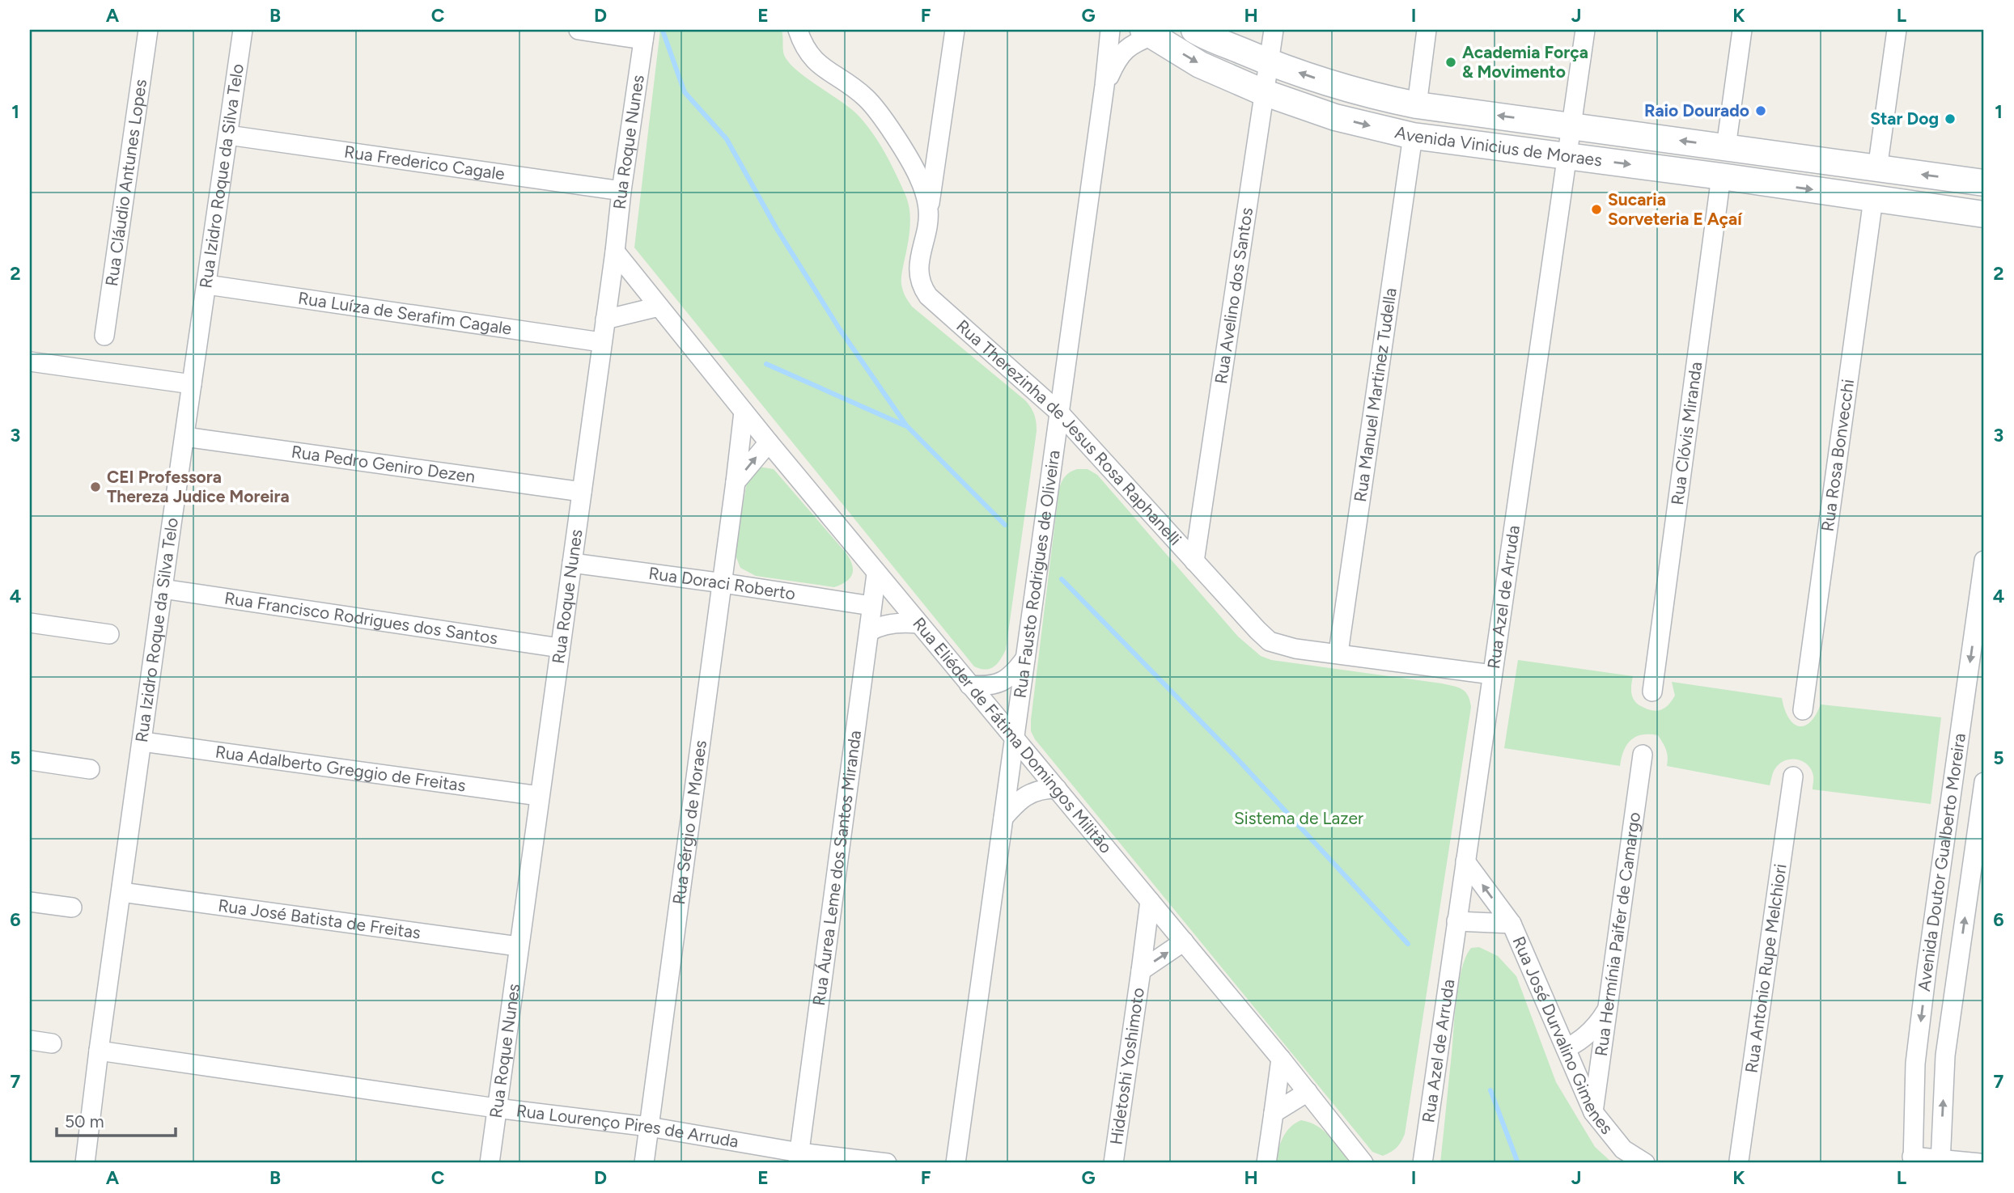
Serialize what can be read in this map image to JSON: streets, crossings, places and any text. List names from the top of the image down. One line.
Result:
{"streets":{"main road":["Avenida Vinicius de Moraes"],"street":["Rua Roque Nunes","Rua Frederico Cagale","Rua Izidro Roque da Silva Telo","Rua Cláudio Antunes Lopes","Rua Avelino dos Santos","Rua Luíza de Serafim Cagale","Rua Manuel Martinez Tudella","Rua Therezinha de Jesus Rosa Raphanelli","Rua Clóvis Miranda","Rua Rosa Bonvecchi","Rua Pedro Geniro Dezen","Rua Fausto Rodrigues de Oliveira","Rua Doraci Roberto","Rua Azel de Arruda","Rua Francisco Rodrigues dos Santos","Rua Eliéder de Fátima Domingos Militão","Rua Adalberto Greggio de Freitas","Rua Sérgio de Moraes","Avenida Doutor Gualberto Moreira","Rua Áurea Leme dos Santos Miranda","Rua José Batista de Freitas","Rua Hermínia Paifer de Camargo","Rua Antonio Rupe Melchiori","Rua José Durvalino Gimenes","Hidetoshi Yoshimoto","Rua Lourenço Pires de Arruda"]},"crossings":[["Rua Roque Nunes","Rua Frederico Cagale"],["Rua Roque Nunes","Rua Luíza de Serafim Cagale"],["Rua Roque Nunes","Rua Pedro Geniro Dezen"],["Rua Roque Nunes","Rua Doraci Roberto"],["Rua Roque Nunes","Rua Francisco Rodrigues dos Santos"],["Rua Roque Nunes","Rua Eliéder de Fátima Domingos Militão"],["Rua Roque Nunes","Rua Adalberto Greggio de Freitas"],["Rua Roque Nunes","Rua José Batista de Freitas"],["Rua Roque Nunes","Rua Lourenço Pires de Arruda"],["Avenida Vinicius de Moraes","Rua Avelino dos Santos"],["Avenida Vinicius de Moraes","Rua Manuel Martinez Tudella"],["Avenida Vinicius de Moraes","Rua Clóvis Miranda"],["Avenida Vinicius de Moraes","Rua Rosa Bonvecchi"],["Avenida Vinicius de Moraes","Rua Fausto Rodrigues de Oliveira"],["Avenida Vinicius de Moraes","Rua Azel de Arruda"],["Rua Frederico Cagale","Rua Izidro Roque da Silva Telo"],["Rua Izidro Roque da Silva Telo","Rua Luíza de Serafim Cagale"],["Rua Izidro Roque da Silva Telo","Rua Pedro Geniro Dezen"],["Rua Izidro Roque da Silva Telo","Rua Francisco Rodrigues dos Santos"],["Rua Izidro Roque da Silva Telo","Rua Adalberto Greggio de Freitas"],["Rua Izidro Roque da Silva Telo","Rua José Batista de Freitas"],["Rua Izidro Roque da Silva Telo","Rua Lourenço Pires de Arruda"],["Rua Avelino dos Santos","Rua Therezinha de Jesus Rosa Raphanelli"],["Rua Manuel Martinez Tudella","Rua Therezinha de Jesus Rosa Raphanelli"],["Rua Therezinha de Jesus Rosa Raphanelli","Rua Fausto Rodrigues de Oliveira"],["Rua Therezinha de Jesus Rosa Raphanelli","Rua Azel de Arruda"],["Rua Fausto Rodrigues de Oliveira","Rua Eliéder de Fátima Domingos Militão"],["Rua Doraci Roberto","Rua Sérgio de Moraes"],["Rua Doraci Roberto","Rua Áurea Leme dos Santos Miranda"],["Rua Azel de Arruda","Rua José Durvalino Gimenes"],["Rua Eliéder de Fátima Domingos Militão","Rua Sérgio de Moraes"],["Rua Eliéder de Fátima Domingos Militão","Rua Áurea Leme dos Santos Miranda"],["Rua Eliéder de Fátima Domingos Militão","Hidetoshi Yoshimoto"],["Rua Sérgio de Moraes","Rua Lourenço Pires de Arruda"],["Rua Áurea Leme dos Santos Miranda","Rua Lourenço Pires de Arruda"],["Rua Hermínia Paifer de Camargo","Rua José Durvalino Gimenes"]],"parks":["Sistema de Lazer"],"places":["Academia Força & Movimento","Raio Dourado","Star Dog","Sucaria Sorveteria E Açaí","CEI Professora Thereza Judice Moreira"],"scale_bar":"50 m","grid":{"columns":["A","B","C","D","E","F","G","H","I","J","K","L"],"rows":["1","2","3","4","5","6","7"]}}
